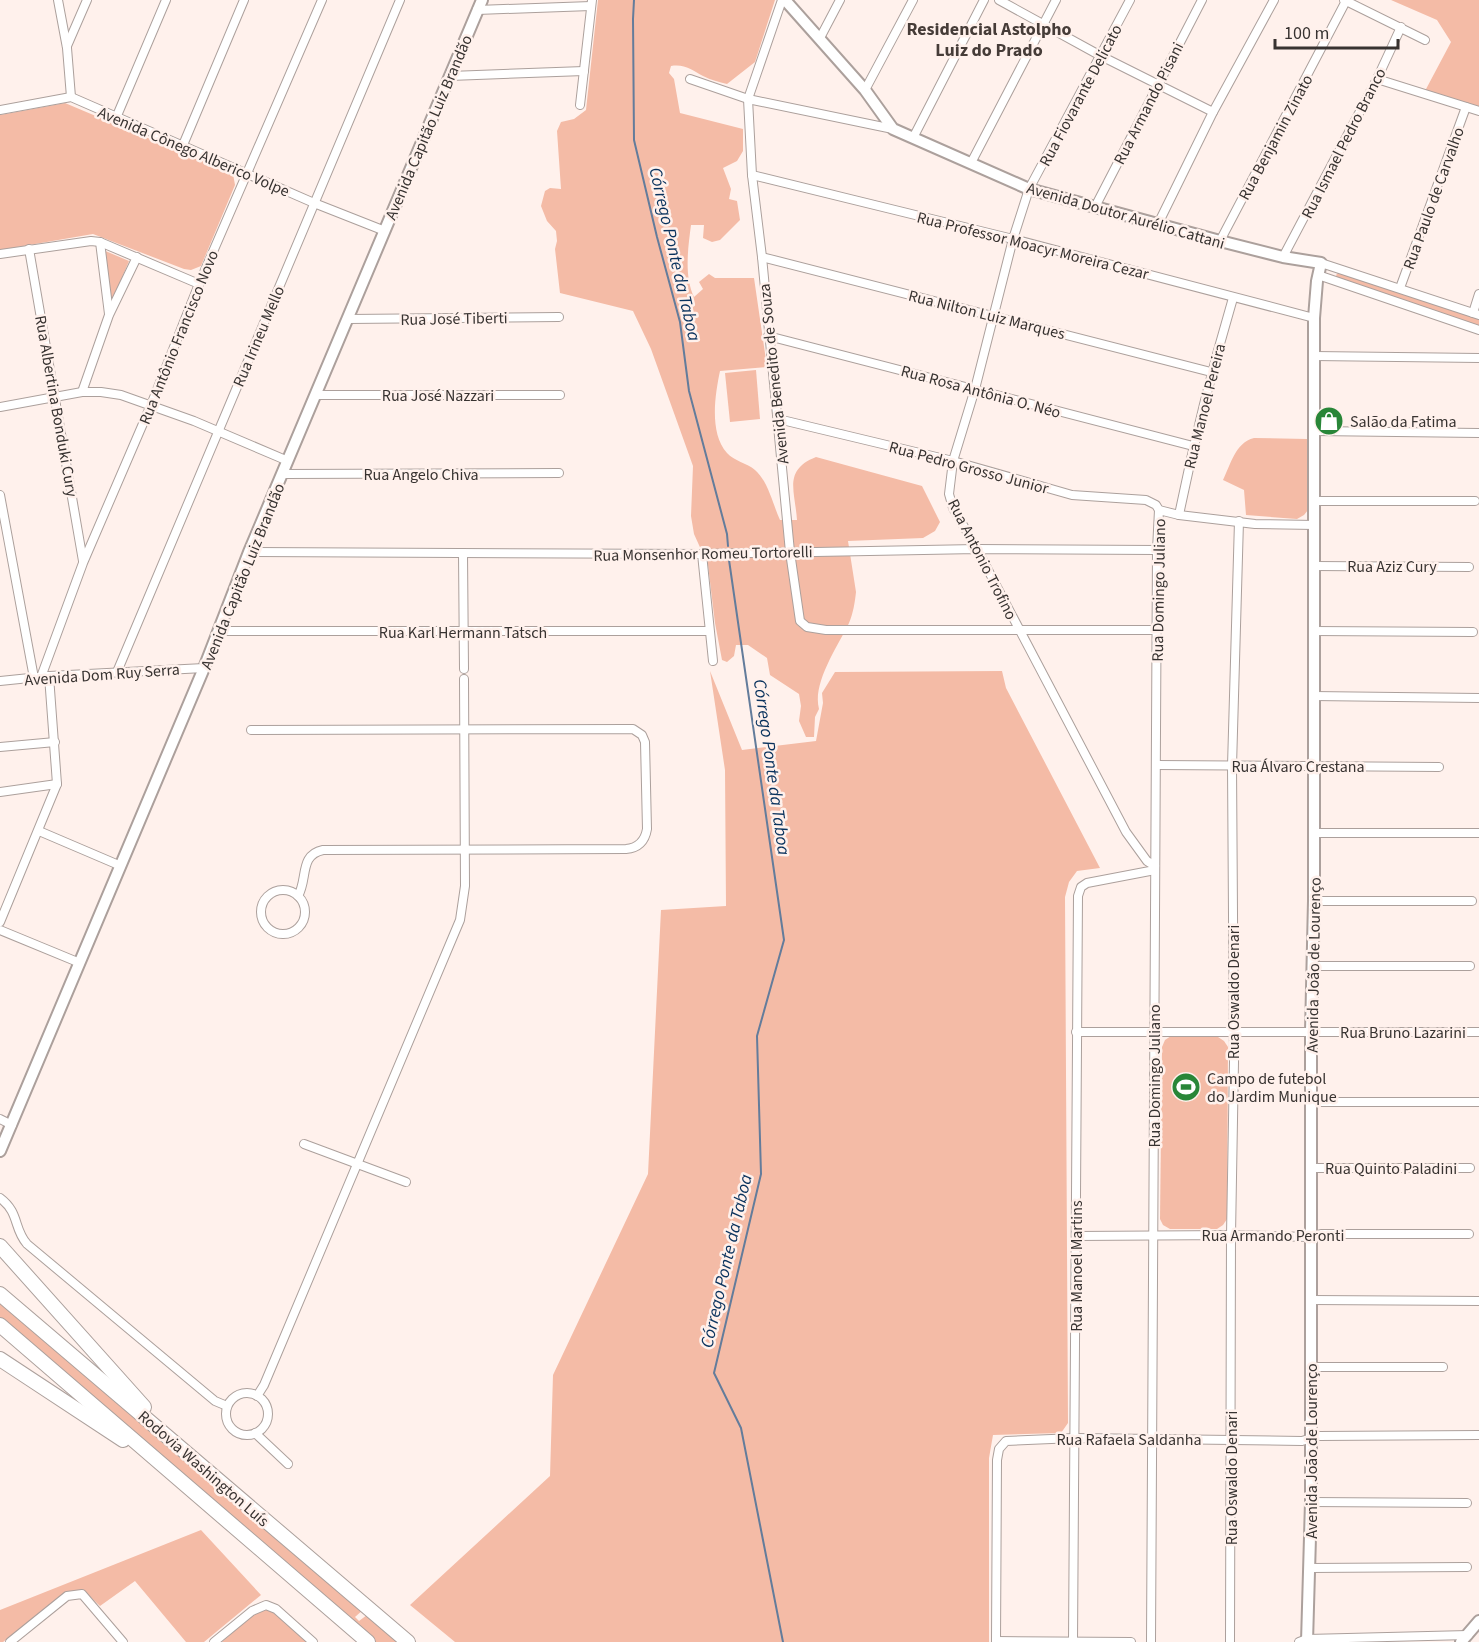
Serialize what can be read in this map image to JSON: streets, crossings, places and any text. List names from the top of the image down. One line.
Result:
{"streets":{"highway":["Rodovia Washington Luís"],"street":["Rua Fiovarante Delicato","Rua Armando Pisani","Avenida Capitão Luiz Brandão","Rua Benjamin Zinato","Rua Ismael Pedro Branco","Avenida Cônego Alberico Volpe","Rua Paulo de Carvalho","Avenida Doutor Aurélio Cattani","Rua Professor Moacyr Moreira Cezar","Rua Nilton Luiz Marques","Rua José Tiberti","Rua Irineu Mello","Rua Antônio Francisco Novo","Avenida Benedito de Souza","Rua Rosa Antônia O. Néo","Rua José Nazzari","Rua Albertina Bonduki Cury","Rua Manoel Pereira","Rua Pedro Grosso Junior","Rua Angelo Chiva","Rua Monsenhor Romeu Tortorelli","Rua Antonio Trofino","Rua Aziz Cury","Rua Domingo Juliano","Rua Karl Hermann Tatsch","Avenida Dom Ruy Serra","Rua Álvaro Crestana","Avenida João de Lourenço","Rua Oswaldo Denari","Rua Bruno Lazarini","Rua Quinto Paladini","Rua Armando Peronti","Rua Manoel Martins","Rua Rafaela Saldanha"]},"crossings":[["Rua Fiovarante Delicato","Avenida Doutor Aurélio Cattani"],["Rua Fiovarante Delicato","Rua Antonio Trofino"],["Rua Armando Pisani","Avenida Doutor Aurélio Cattani"],["Avenida Capitão Luiz Brandão","Avenida Cônego Alberico Volpe"],["Avenida Capitão Luiz Brandão","Rua José Tiberti"],["Avenida Capitão Luiz Brandão","Rua José Nazzari"],["Avenida Capitão Luiz Brandão","Rua Angelo Chiva"],["Avenida Capitão Luiz Brandão","Rua Monsenhor Romeu Tortorelli"],["Avenida Capitão Luiz Brandão","Rua Karl Hermann Tatsch"],["Avenida Capitão Luiz Brandão","Avenida Dom Ruy Serra"],["Rua Benjamin Zinato","Avenida Doutor Aurélio Cattani"],["Rua Ismael Pedro Branco","Avenida Doutor Aurélio Cattani"],["Avenida Cônego Alberico Volpe","Rua Irineu Mello"],["Avenida Cônego Alberico Volpe","Rua Antônio Francisco Novo"],["Rua Paulo de Carvalho","Avenida Doutor Aurélio Cattani"],["Avenida Doutor Aurélio Cattani","Rua Antonio Trofino"],["Rua Professor Moacyr Moreira Cezar","Avenida Benedito de Souza"],["Rua Professor Moacyr Moreira Cezar","Rua Manoel Pereira"],["Rua Professor Moacyr Moreira Cezar","Rua Antonio Trofino"],["Rua Professor Moacyr Moreira Cezar","Avenida João de Lourenço"],["Rua Nilton Luiz Marques","Avenida Benedito de Souza"],["Rua Nilton Luiz Marques","Rua Manoel Pereira"],["Rua Nilton Luiz Marques","Rua Antonio Trofino"],["Rua Irineu Mello","Avenida Dom Ruy Serra"],["Rua Antônio Francisco Novo","Rua Albertina Bonduki Cury"],["Rua Antônio Francisco Novo","Avenida Dom Ruy Serra"],["Avenida Benedito de Souza","Rua Rosa Antônia O. Néo"],["Avenida Benedito de Souza","Rua Pedro Grosso Junior"],["Avenida Benedito de Souza","Rua Monsenhor Romeu Tortorelli"],["Avenida Benedito de Souza","Rua Antonio Trofino"],["Rua Rosa Antônia O. Néo","Rua Manoel Pereira"],["Rua Rosa Antônia O. Néo","Rua Antonio Trofino"],["Rua Manoel Pereira","Rua Pedro Grosso Junior"],["Rua Pedro Grosso Junior","Rua Antonio Trofino"],["Rua Pedro Grosso Junior","Rua Domingo Juliano"],["Rua Pedro Grosso Junior","Avenida João de Lourenço"],["Rua Pedro Grosso Junior","Rua Oswaldo Denari"],["Rua Monsenhor Romeu Tortorelli","Rua Antonio Trofino"],["Rua Monsenhor Romeu Tortorelli","Rua Domingo Juliano"],["Rua Antonio Trofino","Rua Domingo Juliano"],["Rua Antonio Trofino","Rua Manoel Martins"],["Rua Aziz Cury","Avenida João de Lourenço"],["Rua Domingo Juliano","Rua Álvaro Crestana"],["Rua Domingo Juliano","Rua Bruno Lazarini"],["Rua Domingo Juliano","Rua Armando Peronti"],["Rua Domingo Juliano","Rua Manoel Martins"],["Rua Domingo Juliano","Rua Rafaela Saldanha"],["Rua Álvaro Crestana","Avenida João de Lourenço"],["Rua Álvaro Crestana","Rua Oswaldo Denari"],["Avenida João de Lourenço","Rua Bruno Lazarini"],["Avenida João de Lourenço","Rua Quinto Paladini"],["Avenida João de Lourenço","Rua Armando Peronti"],["Avenida João de Lourenço","Rua Rafaela Saldanha"],["Rua Oswaldo Denari","Rua Bruno Lazarini"],["Rua Oswaldo Denari","Rua Armando Peronti"],["Rua Oswaldo Denari","Rua Rafaela Saldanha"],["Rua Bruno Lazarini","Rua Manoel Martins"],["Rua Armando Peronti","Rua Manoel Martins"],["Rua Manoel Martins","Rua Rafaela Saldanha"]],"districts":["Residencial Astolpho Luiz do Prado"],"water":["Córrego Ponte da Taboa"],"places":{"shop":["Salão da Fatima"],"sports":["Campo de futebol do Jardim Munique"]},"scale_bar":"100 m"}
